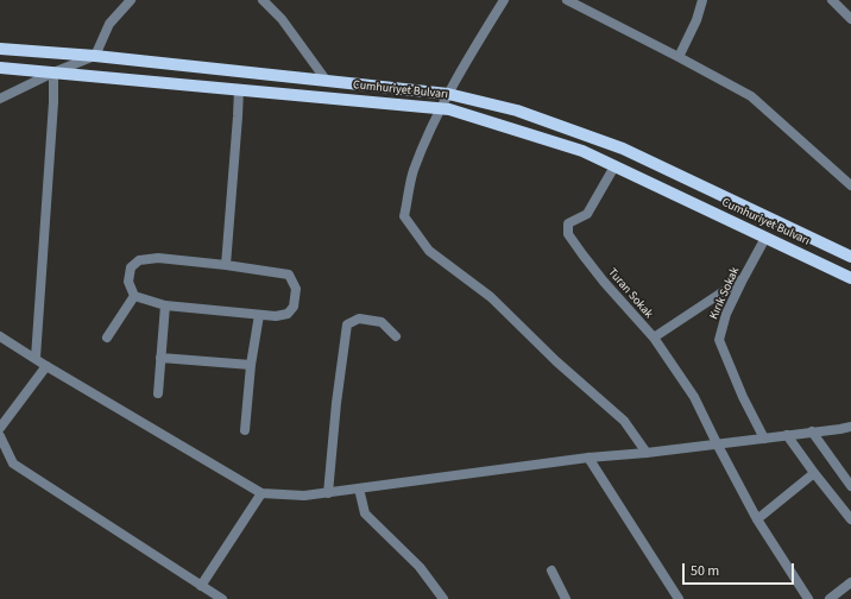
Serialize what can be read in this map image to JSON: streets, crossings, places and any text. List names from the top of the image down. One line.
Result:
{"streets":{"main road":["Cumhuriyet Bulvarı"],"street":["Turan Sokak","Kırık Sokak"]},"crossings":[["Cumhuriyet Bulvarı","Turan Sokak"],["Cumhuriyet Bulvarı","Kırık Sokak"]],"scale_bar":"50 m"}
